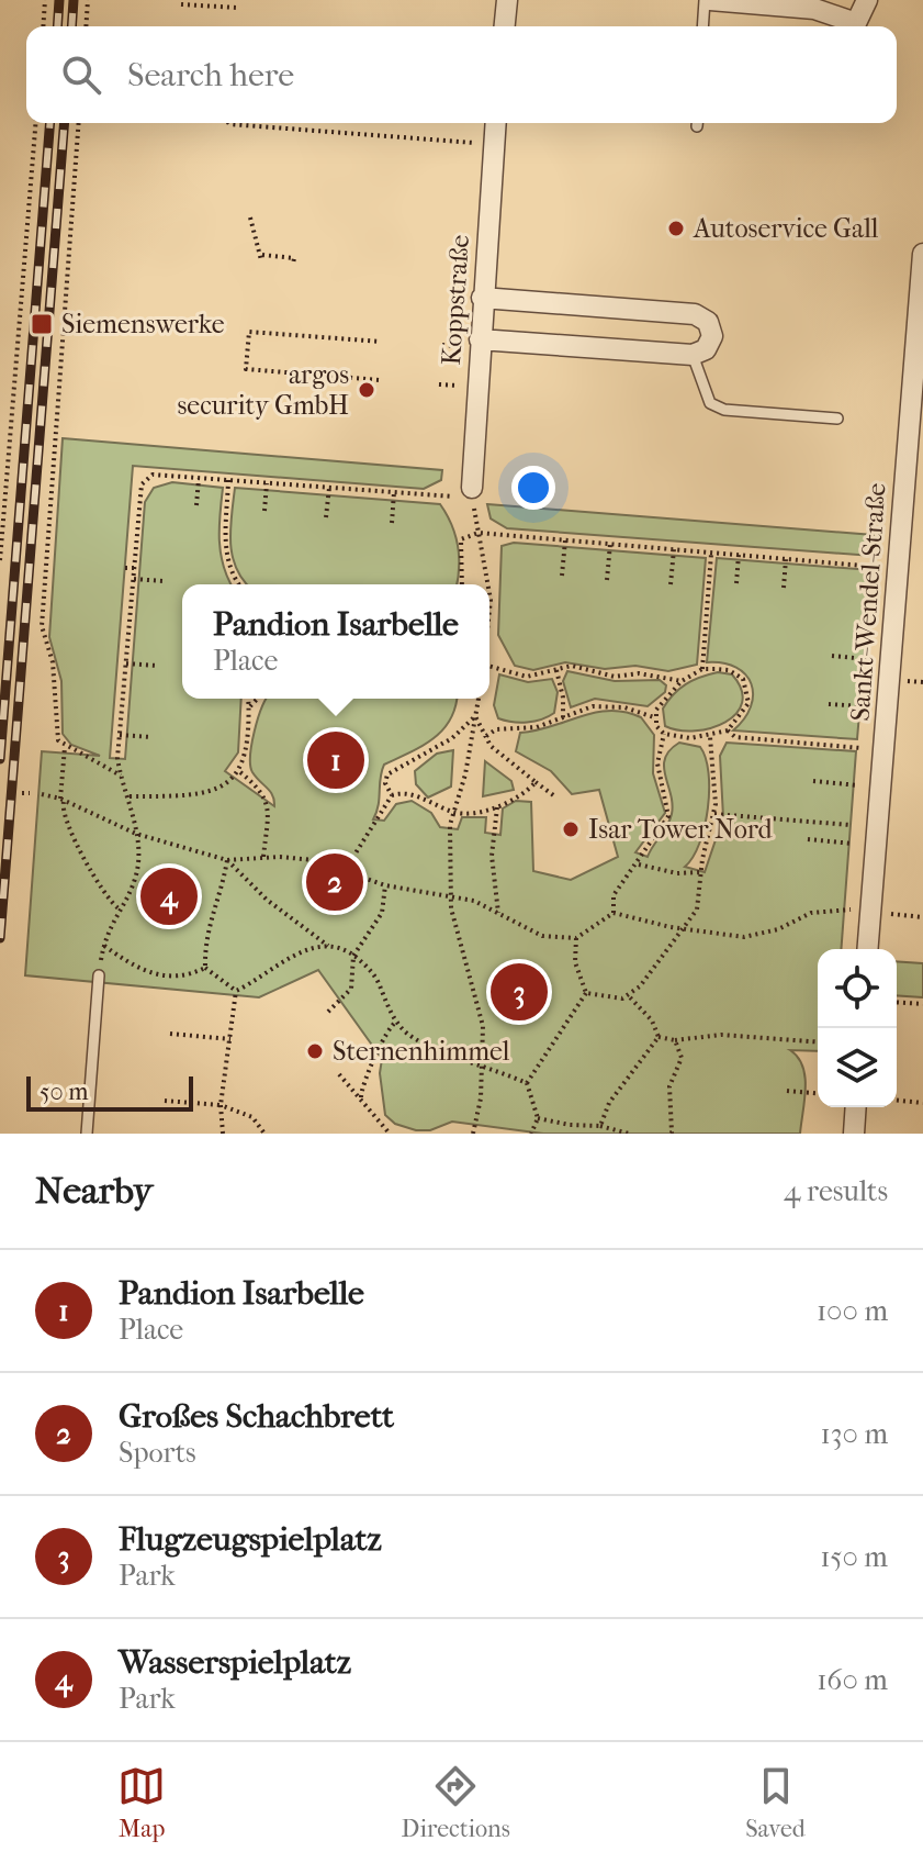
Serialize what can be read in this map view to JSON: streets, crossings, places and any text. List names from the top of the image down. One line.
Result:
{"streets":{"street":["Koppstraße","Sankt-Wendel-Straße"]},"places":{"other":["Autoservice Gall","argos security GmbH","Isar Tower Nord","Sternenhimmel"],"transit":["Siemenswerke"]},"scale_bar":"50 m","page":{"search":"Search here","popup":["Pandion Isarbelle","Place"],"pins":["1","2","4","3"],"scale":"50 m","heading":["Nearby","4 results"],"list":[{"mark":"1","name":"Pandion Isarbelle","note":"Place","value":"100 m"},{"mark":"2","name":"Großes Schachbrett","note":"Sports","value":"130 m"},{"mark":"3","name":"Flugzeugspielplatz","note":"Park","value":"150 m"},{"mark":"4","name":"Wasserspielplatz","note":"Park","value":"160 m"}],"nav":["Map","Directions","Saved"]}}
